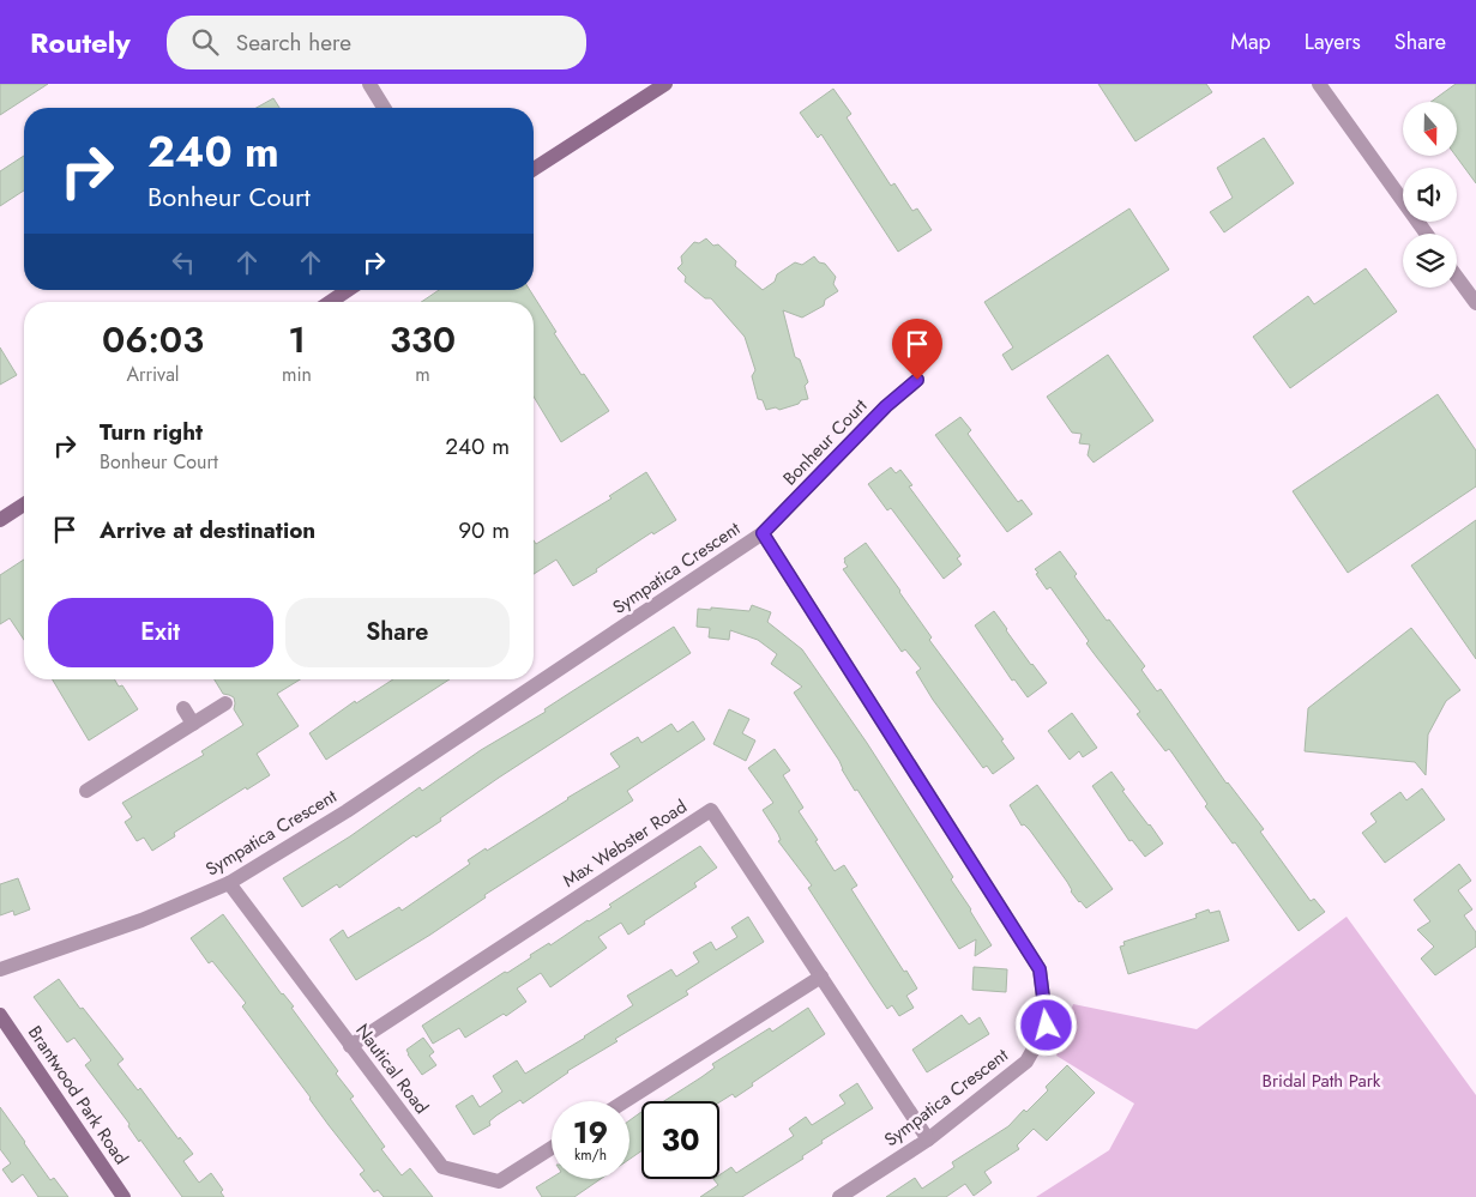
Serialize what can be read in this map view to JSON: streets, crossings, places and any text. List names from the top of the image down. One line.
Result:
{"streets":{"main road":["Brantwood Park Road"],"street":["Bonheur Court","Sympatica Crescent","Max Webster Road","Nautical Road"]},"crossings":[["Bonheur Court","Sympatica Crescent"],["Sympatica Crescent","Max Webster Road"],["Sympatica Crescent","Nautical Road"],["Max Webster Road","Nautical Road"]],"parks":["Bridal Path Park"],"north":"bottom","page":{"header":"Routely","search":"Search here","nav":["Map","Layers","Share"],"turn":["240 m","Bonheur Court"],"eta":["06:03","Arrival","1","min","330","m"],"list":[{"name":"Turn right","note":"Bonheur Court","value":"240 m"},{"name":"Arrive at destination","value":"90 m"}],"buttons":["Exit","Share"],"speed":"19 km/h","limit":"30"}}
